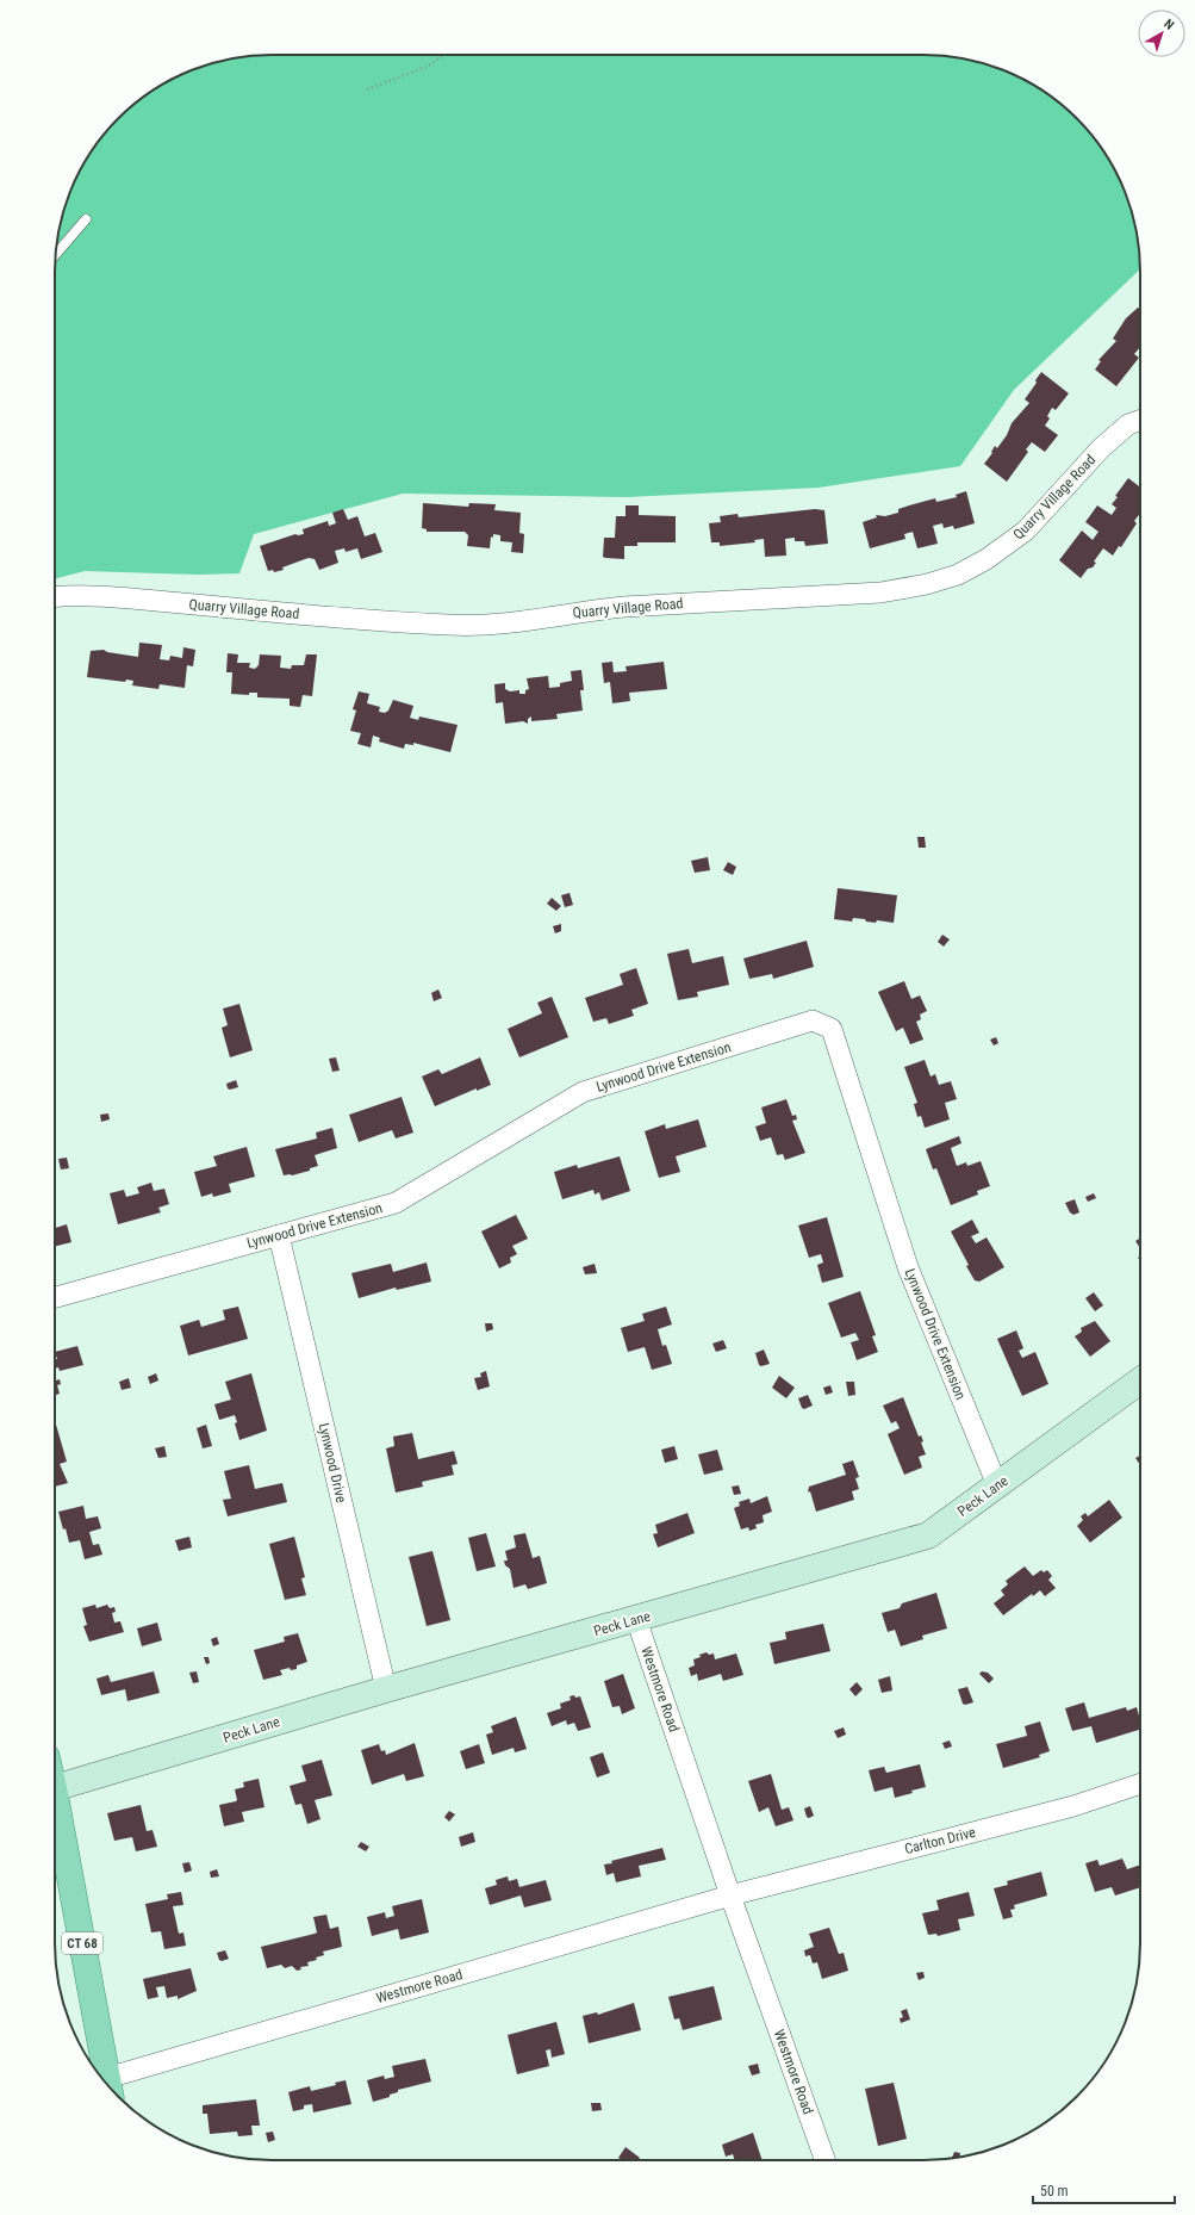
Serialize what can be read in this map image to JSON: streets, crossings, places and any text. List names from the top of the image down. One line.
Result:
{"streets":{"main road":["CT 68"],"street":["Quarry Village Road","Lynwood Drive Extension","Lynwood Drive","Peck Lane","Westmore Road","Carlton Drive"]},"crossings":[["Lynwood Drive Extension","Lynwood Drive"],["Lynwood Drive Extension","Peck Lane"],["Lynwood Drive","Peck Lane"],["Peck Lane","Westmore Road"],["Peck Lane","CT 68"],["Westmore Road","Carlton Drive"]],"scale_bar":"50 m","north":"top right"}
